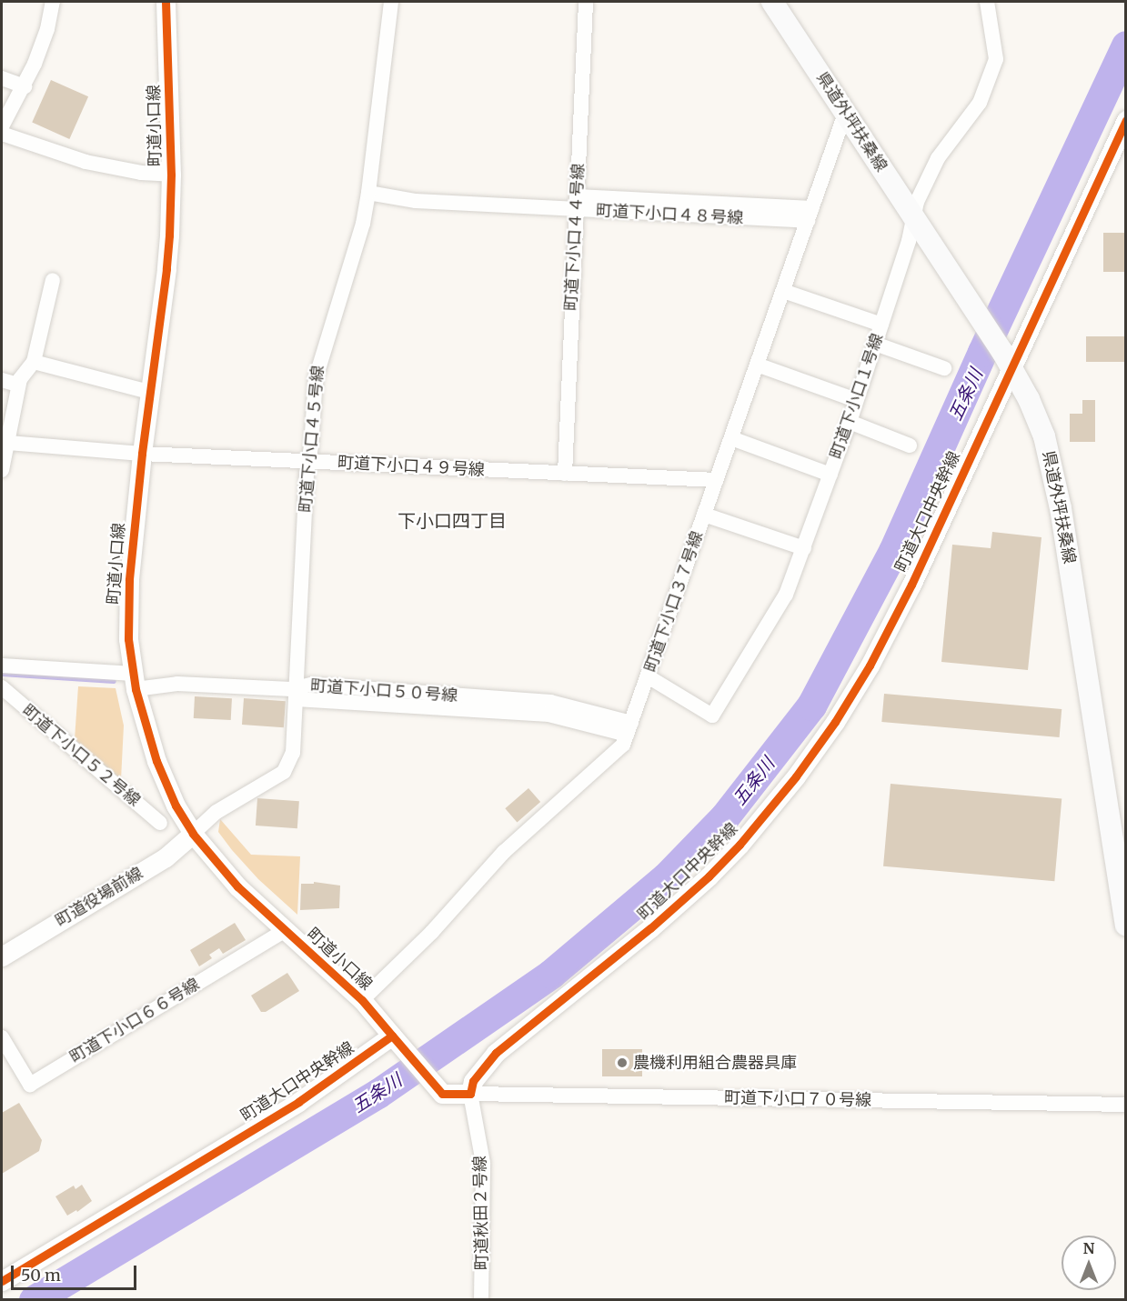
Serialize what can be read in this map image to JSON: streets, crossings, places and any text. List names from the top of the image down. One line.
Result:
{"streets":{"main road":["県道外坪扶桑線"],"street":["町道小口線","町道下小口４８号線","町道下小口４４号線","町道下小口１号線","町道下小口４５号線","町道下小口４９号線","町道大口中央幹線","町道下小口３７号線","町道下小口５０号線","町道下小口５２号線","町道役場前線","町道下小口６６号線","町道下小口７０号線","町道秋田２号線"]},"crossings":[["県道外坪扶桑線","町道下小口１号線"],["県道外坪扶桑線","町道大口中央幹線"],["県道外坪扶桑線","町道下小口３７号線"],["町道小口線","町道下小口４５号線"],["町道小口線","町道下小口４９号線"],["町道小口線","町道大口中央幹線"],["町道小口線","町道下小口３７号線"],["町道小口線","町道下小口５０号線"],["町道小口線","町道役場前線"],["町道小口線","町道下小口６６号線"],["町道下小口４８号線","町道下小口４４号線"],["町道下小口４８号線","町道下小口４５号線"],["町道下小口４８号線","町道下小口３７号線"],["町道下小口４４号線","町道下小口４９号線"],["町道下小口１号線","町道下小口３７号線"],["町道下小口４５号線","町道下小口４９号線"],["町道下小口４５号線","町道下小口５０号線"],["町道下小口４５号線","町道役場前線"],["町道下小口４９号線","町道下小口３７号線"],["町道大口中央幹線","町道下小口７０号線"],["町道大口中央幹線","町道秋田２号線"],["町道下小口３７号線","町道下小口５０号線"],["町道下小口７０号線","町道秋田２号線"]],"districts":["下小口四丁目"],"water":["五条川"],"places":["農機利用組合農器具庫"],"scale_bar":"50 m","north":"top"}
